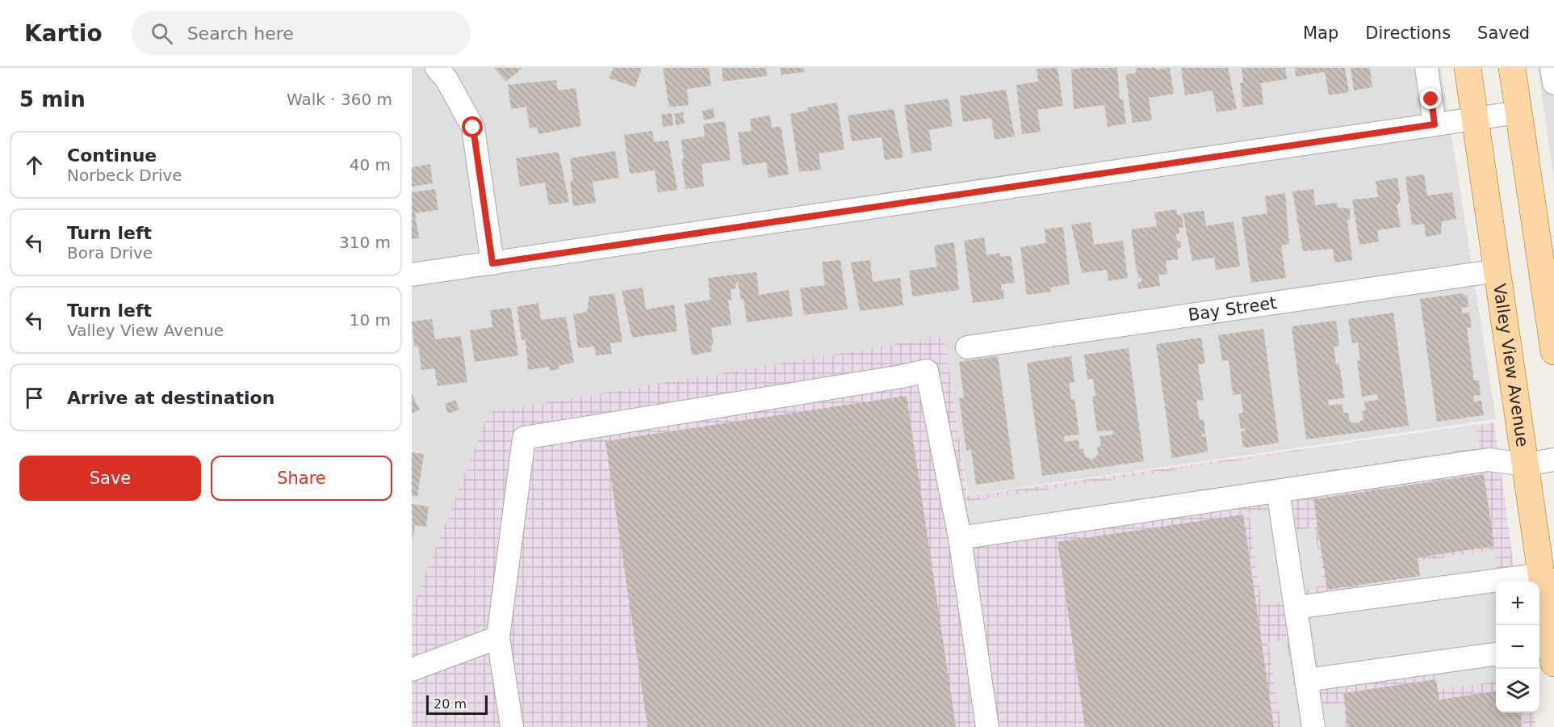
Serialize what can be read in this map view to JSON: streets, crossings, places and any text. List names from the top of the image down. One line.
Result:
{"streets":{"main road":["Valley View Avenue"],"street":["Bay Street"]},"crossings":[["Bay Street","Valley View Avenue"]],"scale_bar":"20 m","page":{"header":"Kartio","search":"Search here","nav":["Map","Directions","Saved"],"heading":["5 min","Walk · 360 m"],"list":[["Continue","Norbeck Drive","40 m"],["Turn left","Bora Drive","310 m"],["Turn left","Valley View Avenue","10 m"],"Arrive at destination"],"buttons":["Save","Share"],"map_buttons":["+","−"],"scale":"20 m"}}
